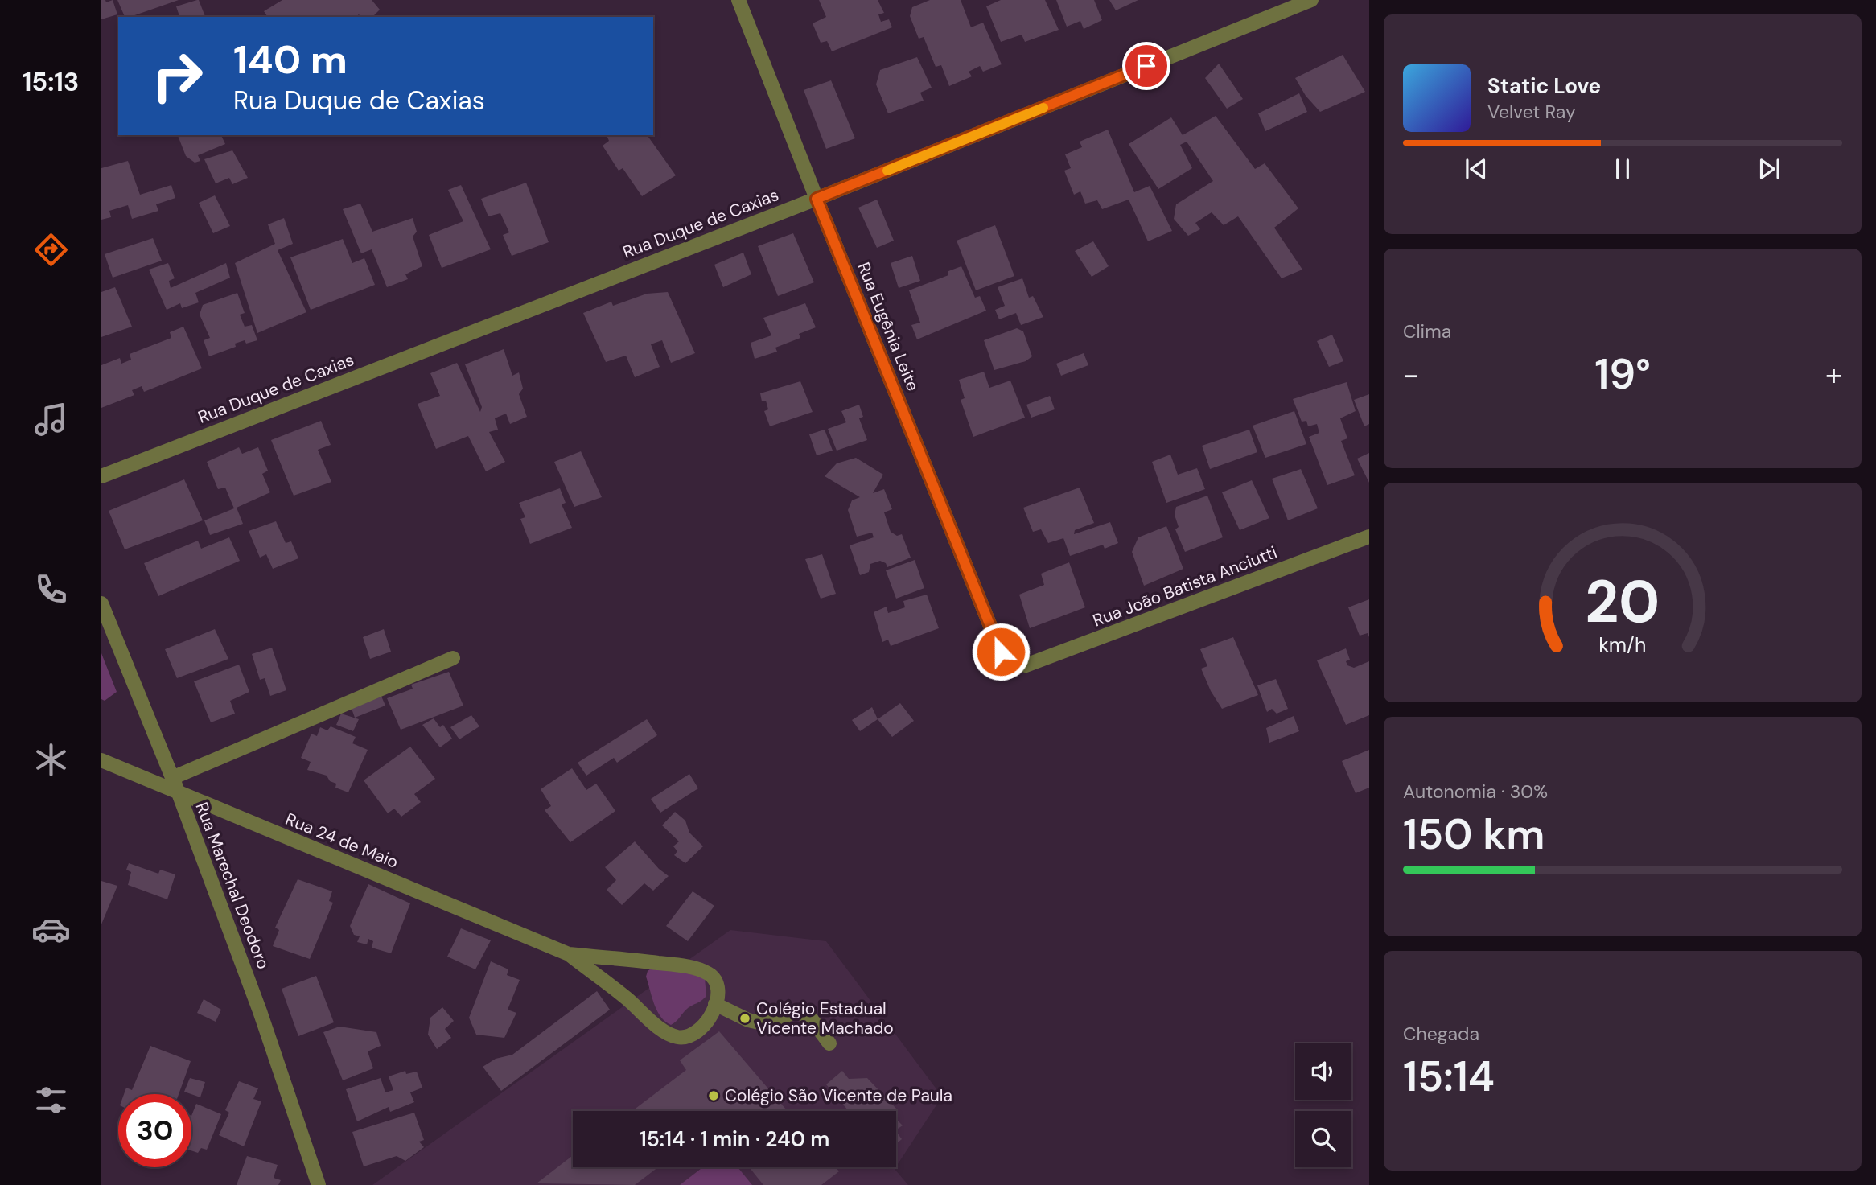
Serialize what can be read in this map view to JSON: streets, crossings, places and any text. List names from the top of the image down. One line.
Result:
{"streets":{"street":["Rua Duque de Caxias","Rua Eugênia Leite","Rua João Batista Anciutti","Rua 24 de Maio","Rua Marechal Deodoro"]},"crossings":[["Rua Duque de Caxias","Rua Eugênia Leite"],["Rua Eugênia Leite","Rua João Batista Anciutti"],["Rua 24 de Maio","Rua Marechal Deodoro"]],"places":["Colégio Estadual Vicente Machado","Colégio São Vicente de Paula"],"page":{"tabs":"15:13","turn":["140 m","Rua Duque de Caxias"],"song":["Static Love","Velvet Ray"],"tile":["Clima",["Autonomia · 30%","150 km"],["Chegada","15:14"]],"heat":["−","19°","+"],"limit":"30","trip":"15:14 · 1 min · 240 m","gauge":["20","km/h"]}}
